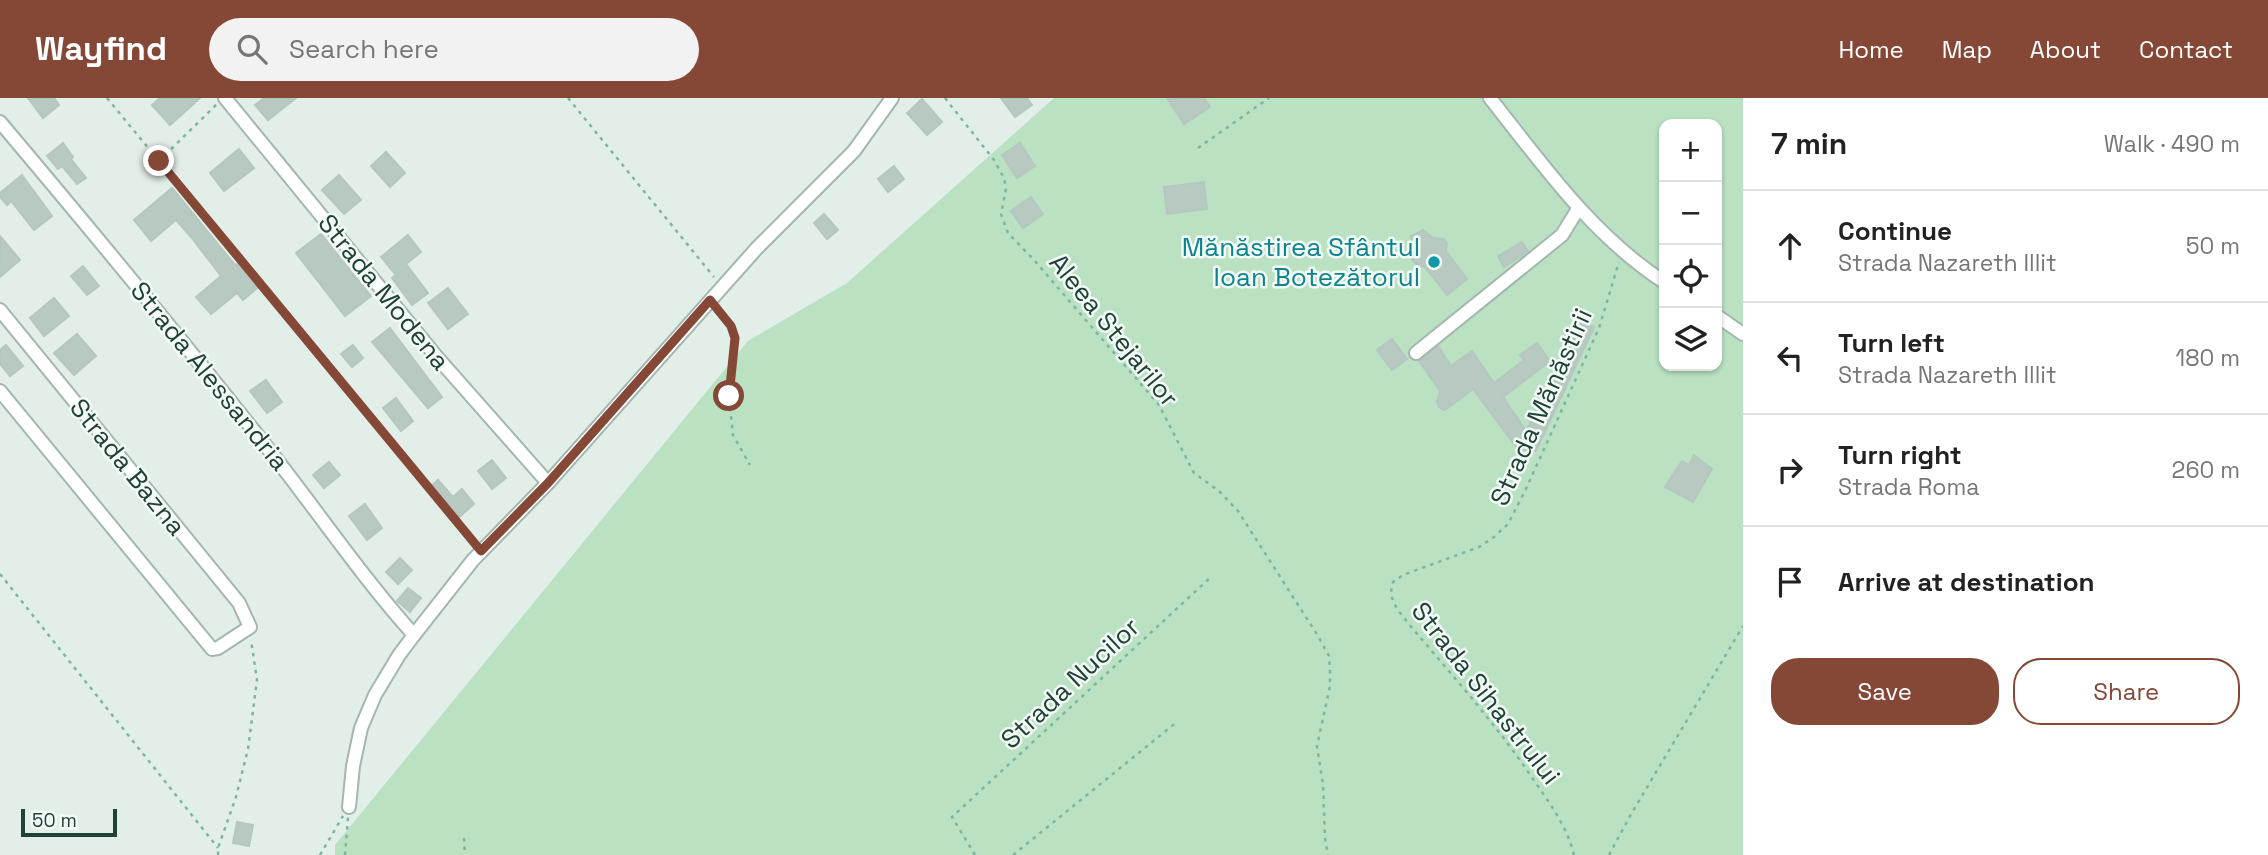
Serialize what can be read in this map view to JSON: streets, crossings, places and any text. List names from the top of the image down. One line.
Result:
{"streets":{"street":["Strada Modena","Strada Alessandria","Strada Bazna"],"path":["Aleea Stejarilor","Strada Mănăstirii","Strada Nucilor","Strada Sihastrului"]},"crossings":[["Strada Mănăstirii","Strada Sihastrului"]],"places":["Mănăstirea Sfântul Ioan Botezătorul"],"scale_bar":"50 m","page":{"header":"Wayfind","search":"Search here","nav":["Home","Map","About","Contact"],"heading":["7 min","Walk · 490 m"],"map_buttons":["+","−"],"list":[["Continue","Strada Nazareth Illit","50 m"],["Turn left","Strada Nazareth Illit","180 m"],["Turn right","Strada Roma","260 m"],"Arrive at destination"],"buttons":["Save","Share"],"scale":"50 m"}}
